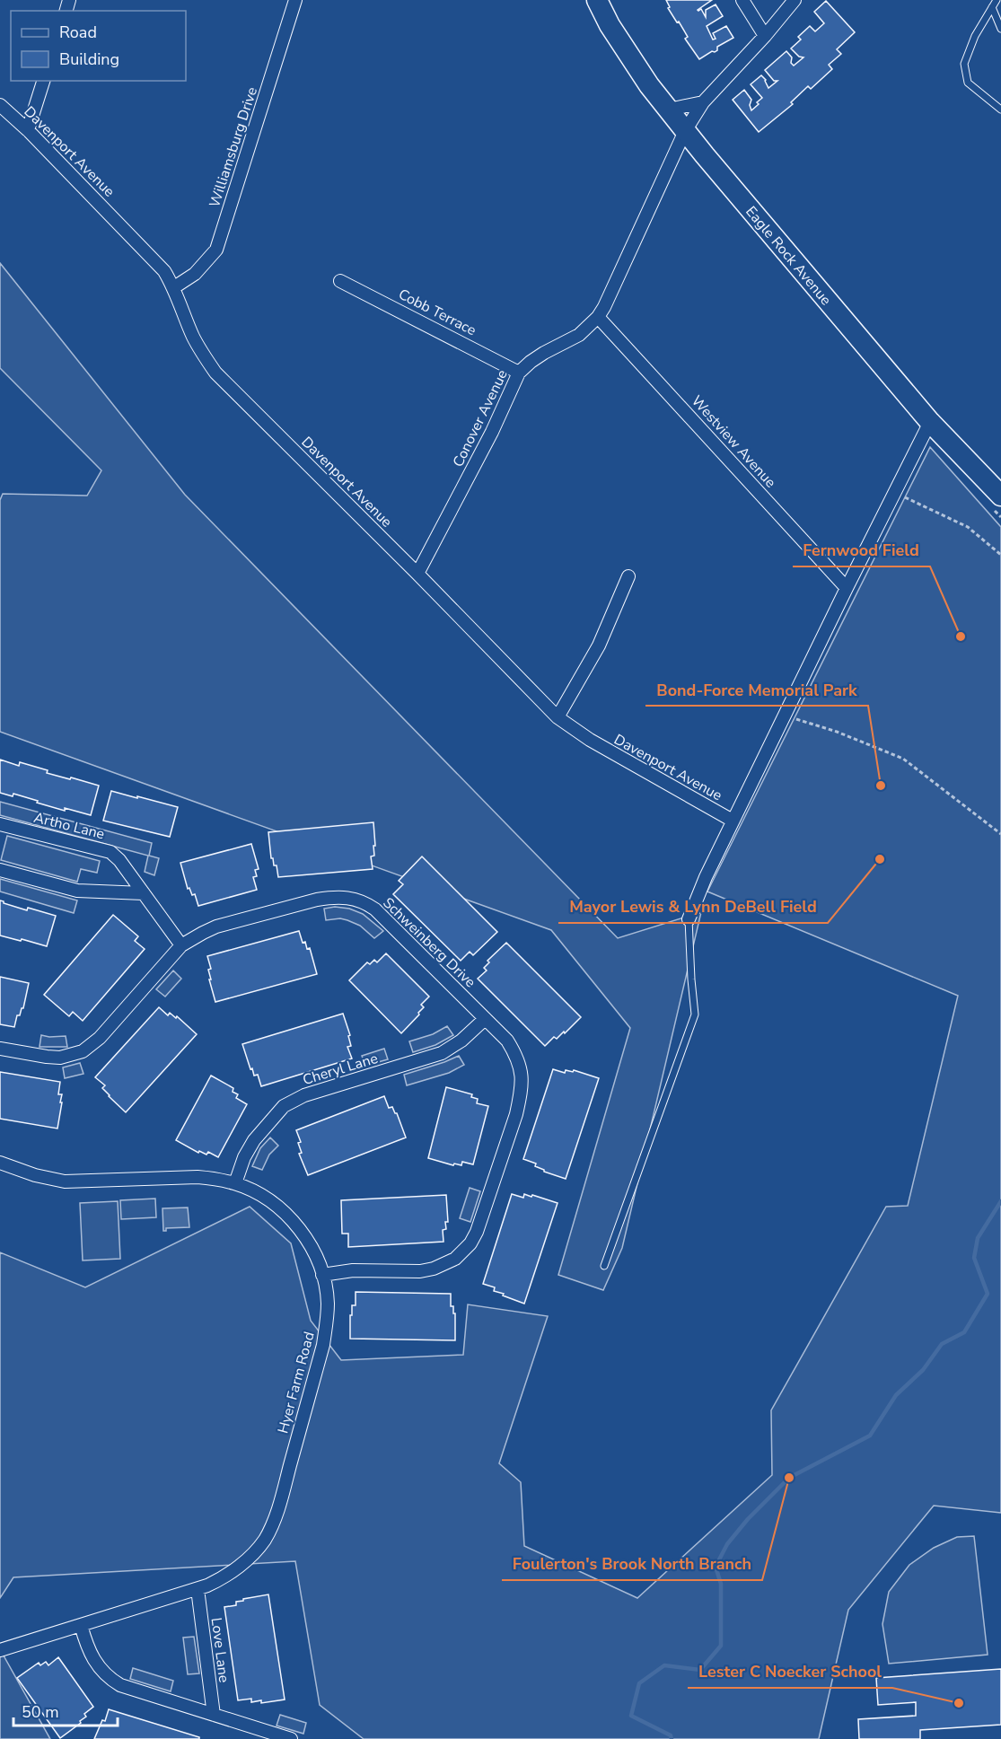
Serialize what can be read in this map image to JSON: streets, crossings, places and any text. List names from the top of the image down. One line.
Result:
{"streets":{"main road":["Eagle Rock Avenue"],"street":["Williamsburg Drive","Davenport Avenue","Cobb Terrace","Conover Avenue","Westview Avenue","Artho Lane","Schweinberg Drive","Cheryl Lane","Hyer Farm Road","Love Lane"]},"crossings":[["Williamsburg Drive","Davenport Avenue"],["Davenport Avenue","Conover Avenue"],["Eagle Rock Avenue","Conover Avenue"],["Cobb Terrace","Conover Avenue"],["Conover Avenue","Westview Avenue"],["Artho Lane","Schweinberg Drive"],["Schweinberg Drive","Cheryl Lane"],["Schweinberg Drive","Hyer Farm Road"],["Cheryl Lane","Hyer Farm Road"],["Hyer Farm Road","Love Lane"]],"places":["Fernwood Field","Bond-Force Memorial Park","Mayor Lewis & Lynn DeBell Field","Foulerton's Brook North Branch","Lester C Noecker School"],"legend":["Road","Building"],"scale_bar":"50 m"}
